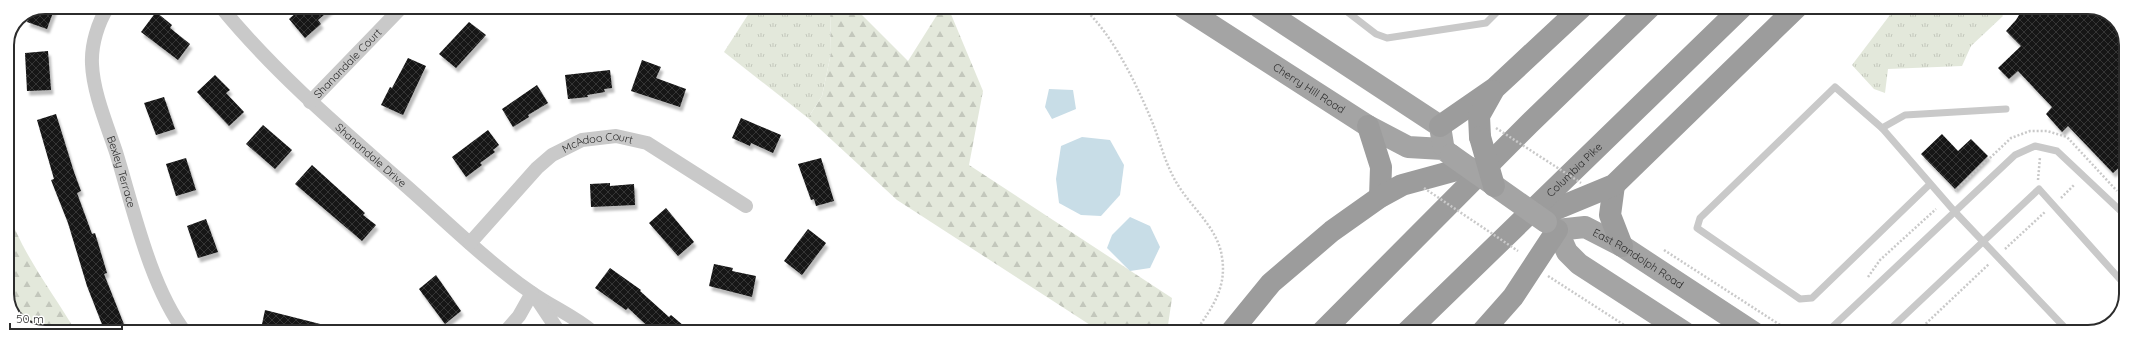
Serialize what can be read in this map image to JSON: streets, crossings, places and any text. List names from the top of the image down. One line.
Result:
{"streets":{"highway":["Columbia Pike"],"main road":["Cherry Hill Road","East Randolph Road"],"street":["Shanandale Court","McAdoo Court","Shanandale Drive","Bexley Terrace"]},"crossings":[["Shanandale Court","Shanandale Drive"],["McAdoo Court","Shanandale Drive"]],"scale_bar":"50 m"}
